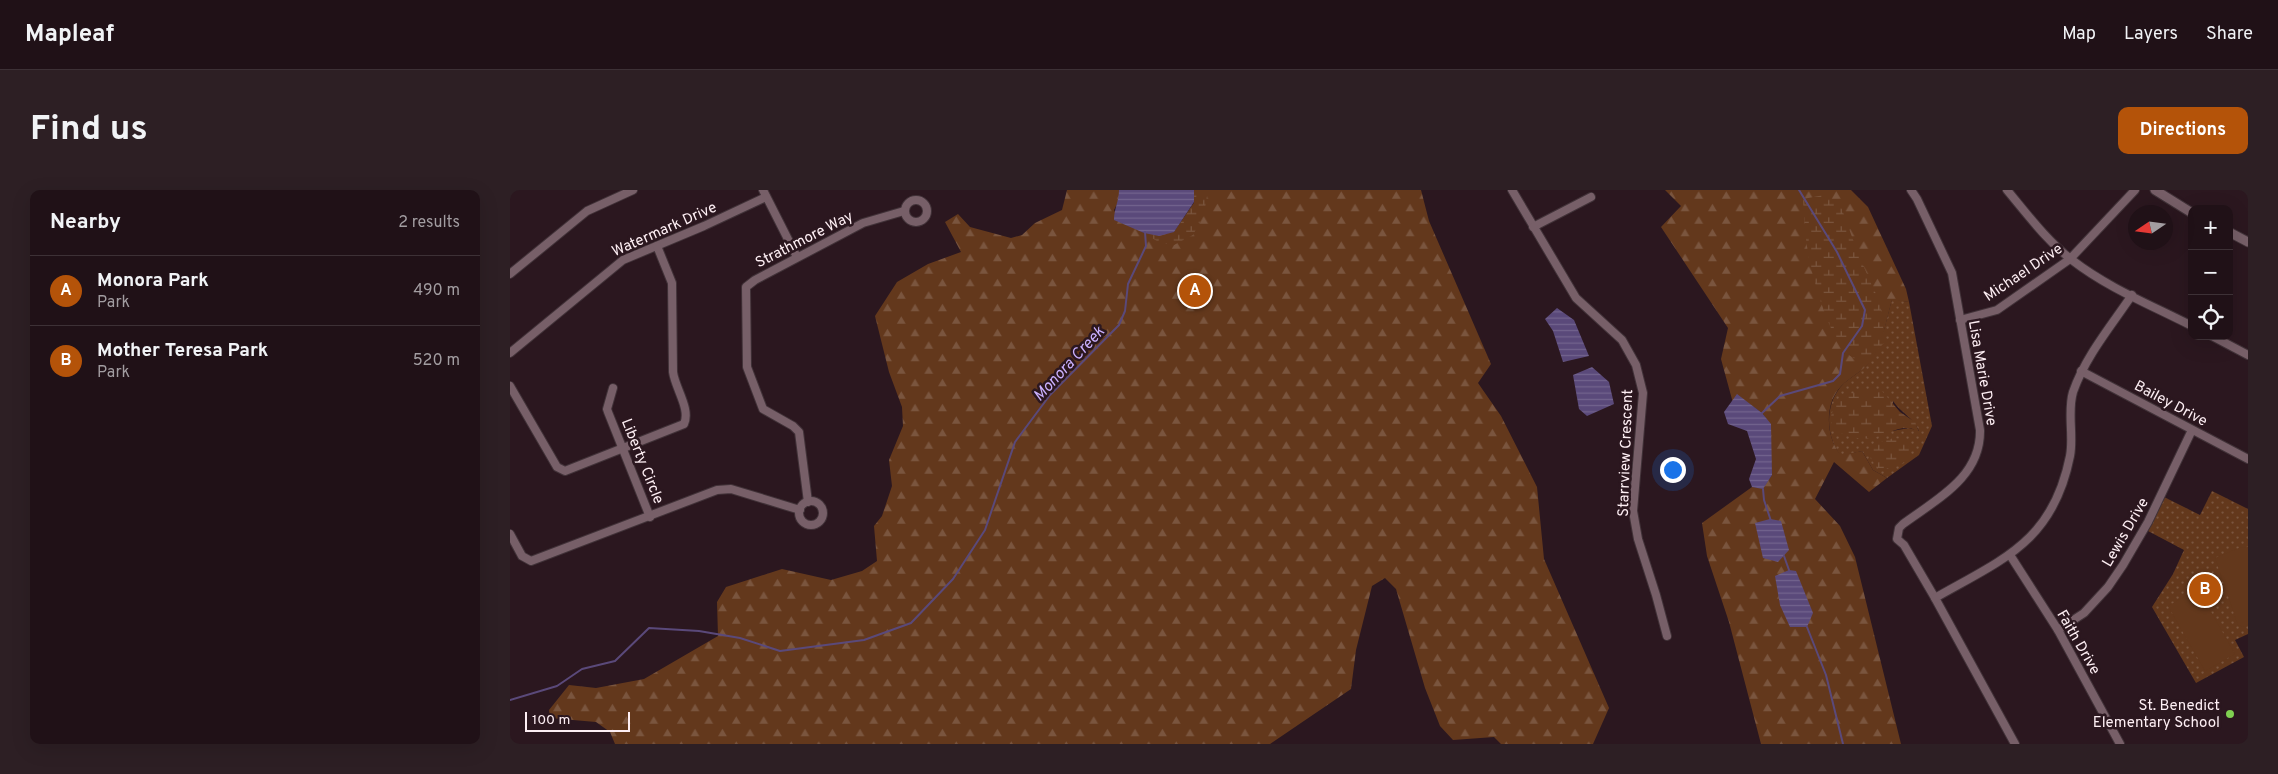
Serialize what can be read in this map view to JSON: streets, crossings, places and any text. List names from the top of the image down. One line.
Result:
{"streets":{"street":["Watermark Drive","Strathmore Way","Michael Drive","Lisa Marie Drive","Bailey Drive","Starrview Crescent","Liberty Circle","Lewis Drive","Faith Drive"]},"crossings":[["Michael Drive","Lisa Marie Drive"],["Bailey Drive","Lewis Drive"],["Lewis Drive","Faith Drive"]],"water":["Monora Creek"],"places":["St. Benedict Elementary School"],"scale_bar":"100 m","north":"left","page":{"header":"Mapleaf","nav":["Map","Layers","Share"],"buttons":"Directions","title":"Find us","heading":["Nearby","2 results"],"map_buttons":["+","−"],"list":[{"mark":"A","name":"Monora Park","note":"Park","value":"490 m"},{"mark":"B","name":"Mother Teresa Park","note":"Park","value":"520 m"}],"pins":["A","B"],"scale":"100 m"}}
